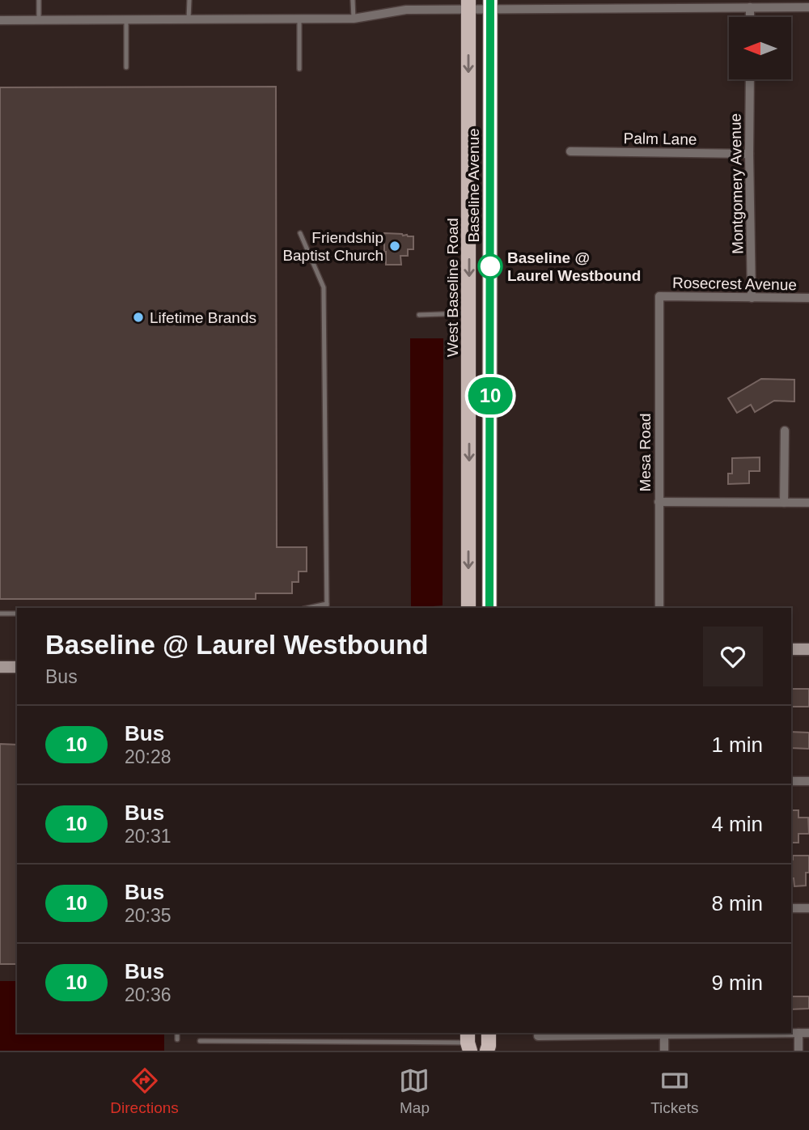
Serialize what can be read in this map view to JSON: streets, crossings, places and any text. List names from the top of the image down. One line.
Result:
{"streets":{"main road":["Baseline Avenue","West Baseline Road"],"street":["Palm Lane","Montgomery Avenue","Rosecrest Avenue","Mesa Road"]},"crossings":[["Palm Lane","Montgomery Avenue"],["Montgomery Avenue","Rosecrest Avenue"],["Baseline Avenue","West Baseline Road"],["Rosecrest Avenue","Mesa Road"]],"one_way":["West Baseline Road"],"places":["Friendship Baptist Church","Baseline @ Laurel Westbound","Lifetime Brands"],"lines":["bus line 10"],"north":"left","page":{"on_map":"10","heading":["Baseline @ Laurel Westbound","Bus"],"list":[{"mark":"10","name":"Bus","note":"20:28","value":"1 min"},{"mark":"10","name":"Bus","note":"20:31","value":"4 min"},{"mark":"10","name":"Bus","note":"20:35","value":"8 min"},{"mark":"10","name":"Bus","note":"20:36","value":"9 min"}],"tabs":["Directions","Map","Tickets"]}}
